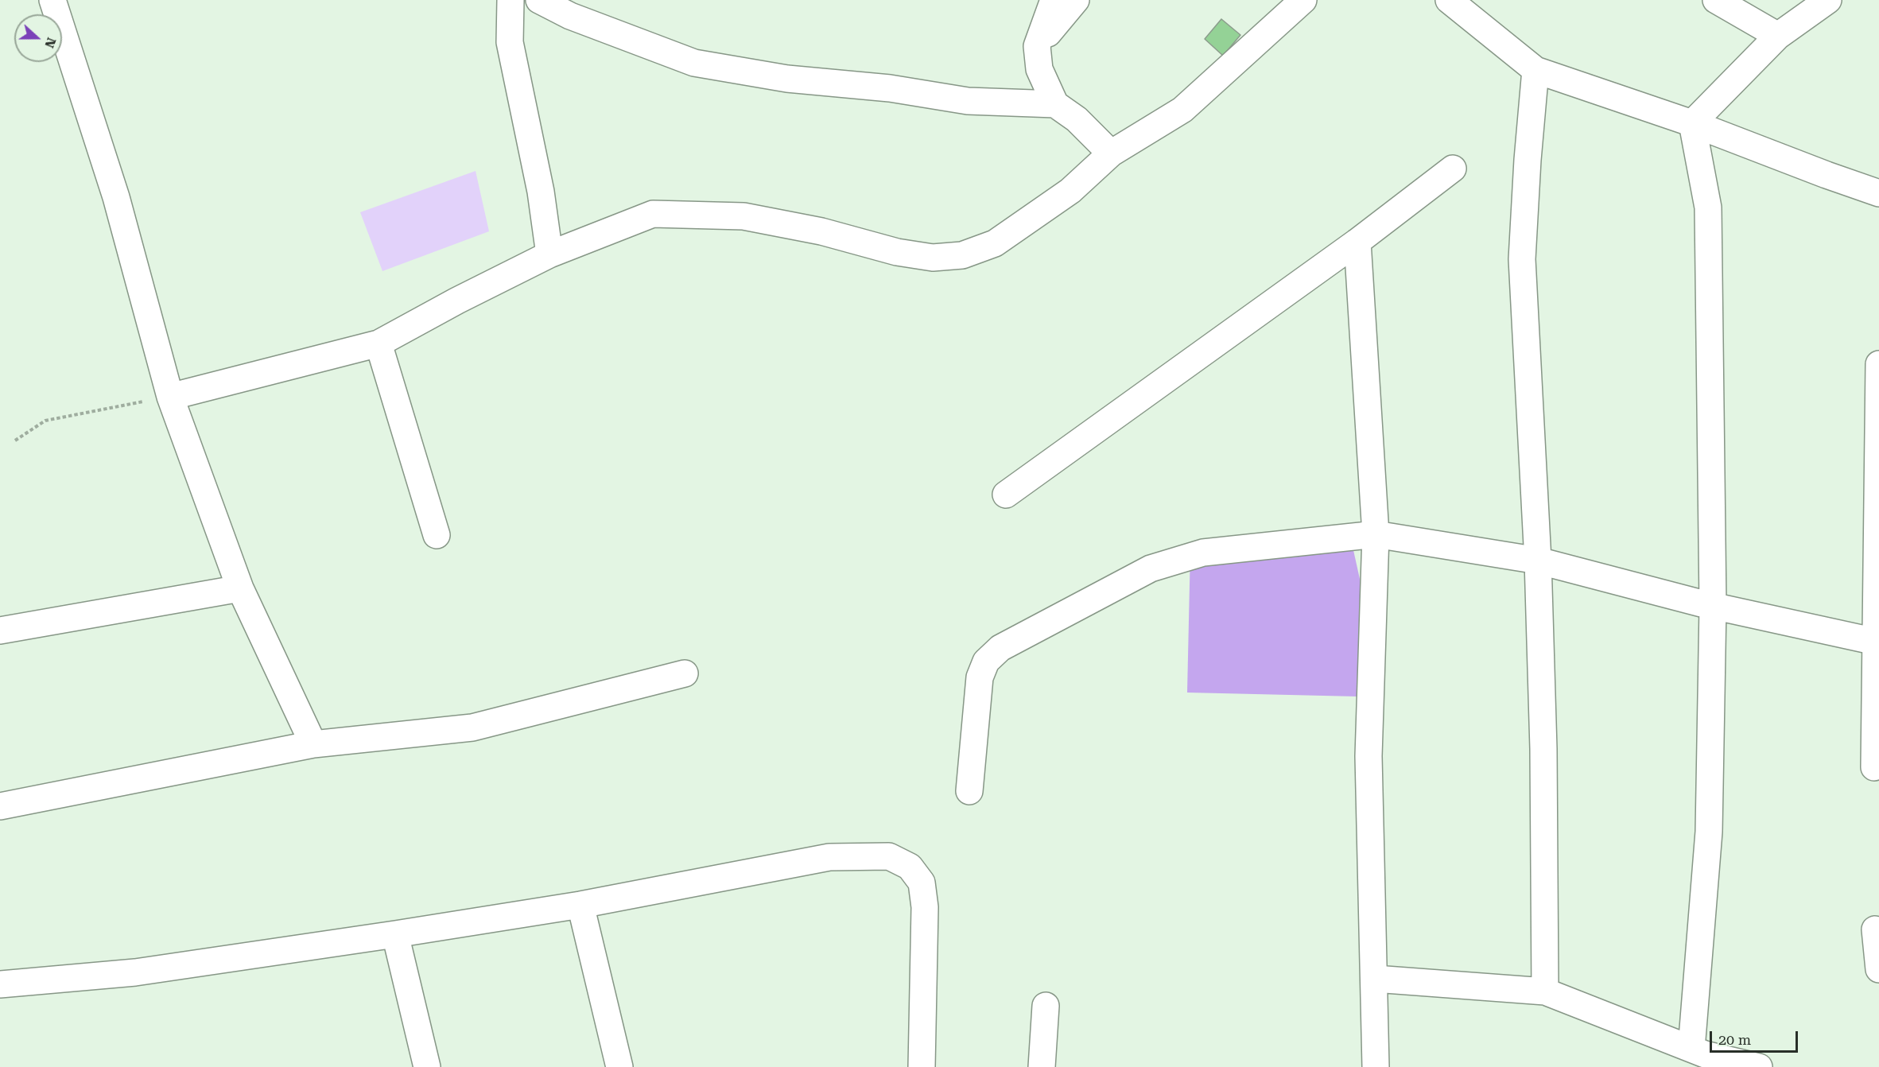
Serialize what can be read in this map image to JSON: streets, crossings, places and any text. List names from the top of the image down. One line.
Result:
{"scale_bar":"20 m","north":"right"}
